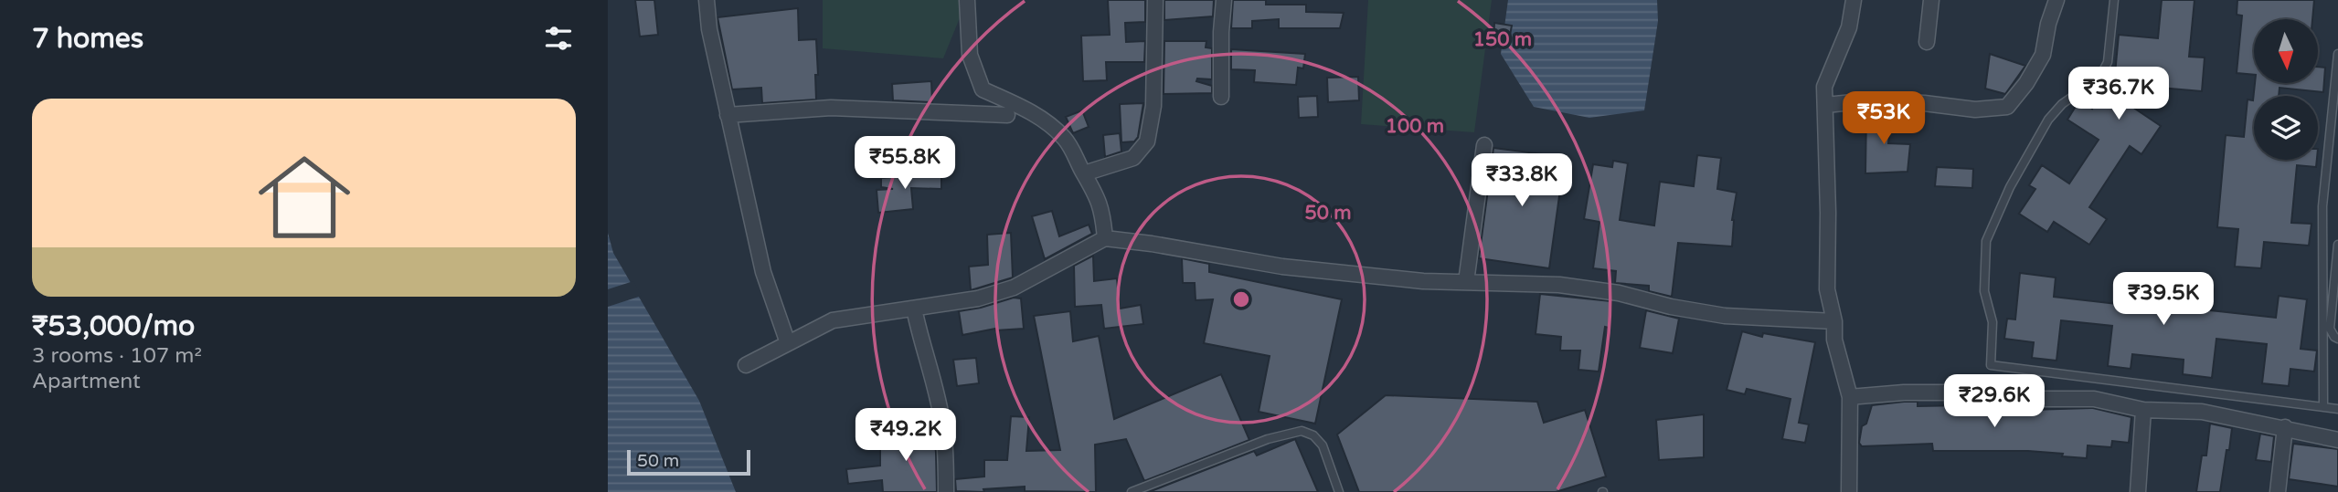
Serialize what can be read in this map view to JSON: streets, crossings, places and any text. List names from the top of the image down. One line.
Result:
{"scale_bar":"50 m","north":"bottom","page":{"heading":"7 homes","price":["₹36.7K","₹53K","₹55.8K","₹33.8K","₹39.5K","₹29.6K","₹49.2K"],"list":[{"name":"₹53,000/mo","note":"3 rooms · 107 m² · Apartment"}],"scale":"50 m"},"rings":["150 m","100 m","50 m"]}
